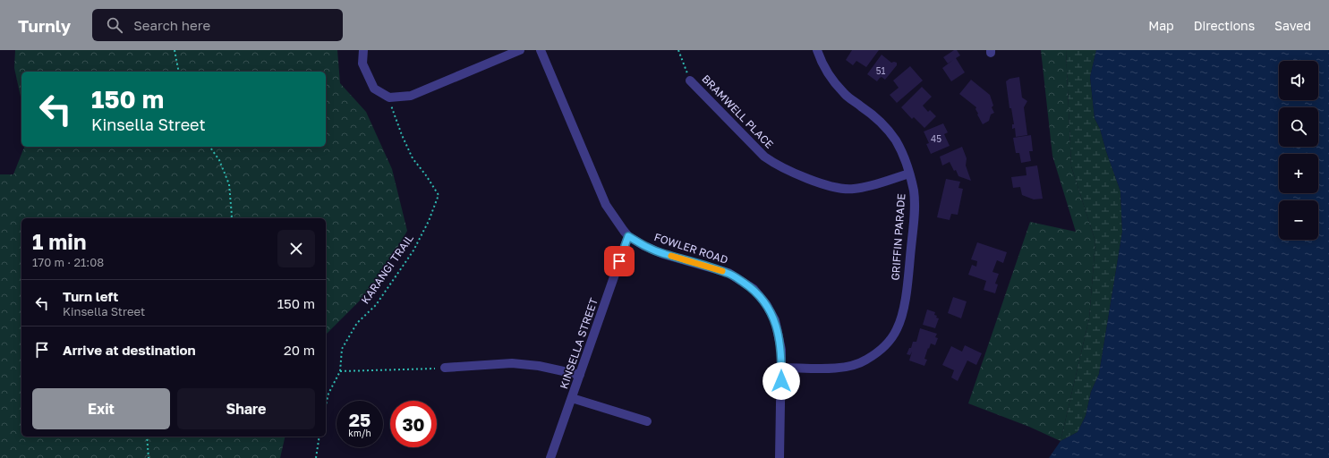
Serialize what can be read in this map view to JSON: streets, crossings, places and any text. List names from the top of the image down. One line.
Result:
{"streets":{"street":["BRAMWELL PLACE","GRIFFIN PARADE","FOWLER ROAD","KINSELLA STREET"],"path":["KARANGI TRAIL"]},"crossings":[["BRAMWELL PLACE","GRIFFIN PARADE"],["GRIFFIN PARADE","FOWLER ROAD"],["FOWLER ROAD","KINSELLA STREET"]],"house_numbers":["51","45"],"page":{"header":"Turnly","search":"Search here","nav":["Map","Directions","Saved"],"map_buttons":["+","−"],"turn":["150 m","Kinsella Street"],"heading":["1 min","170 m · 21:08"],"list":[{"name":"Turn left","note":"Kinsella Street","value":"150 m"},{"name":"Arrive at destination","value":"20 m"}],"buttons":["Exit","Share"],"speed":"25 km/h","limit":"30"}}
